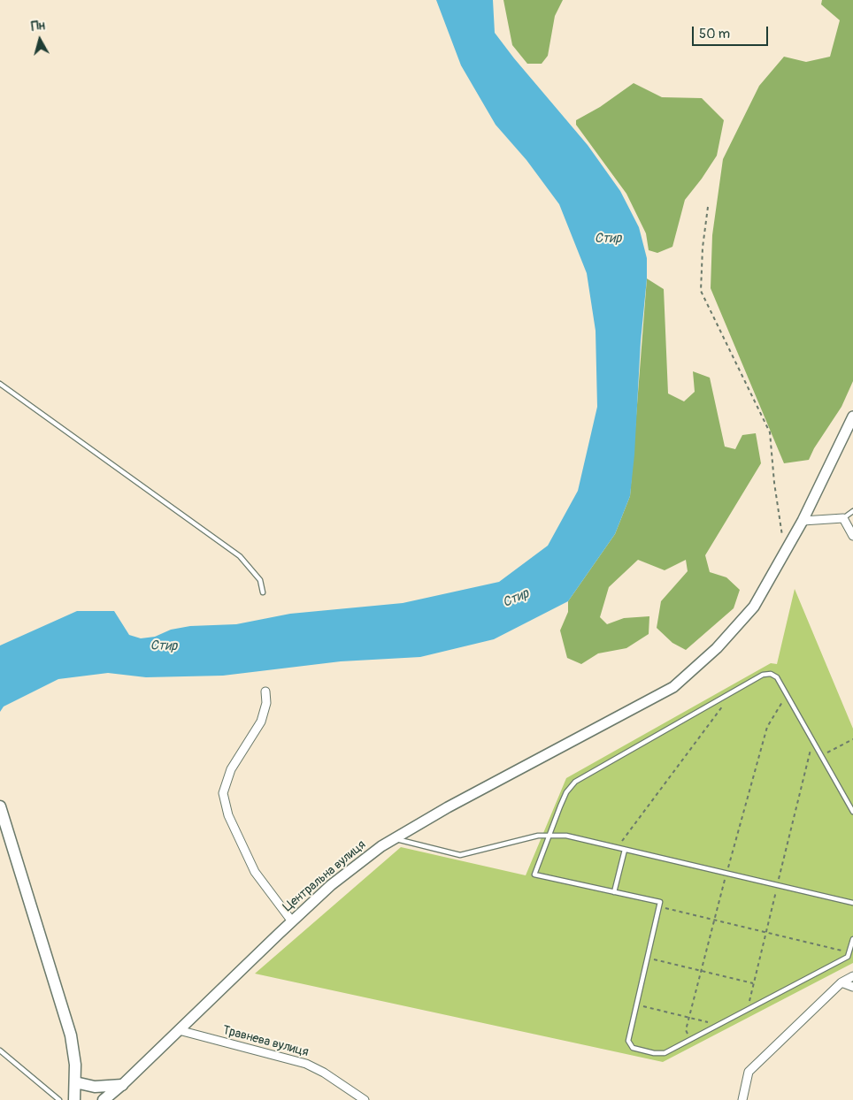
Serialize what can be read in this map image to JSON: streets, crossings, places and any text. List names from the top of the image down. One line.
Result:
{"streets":{"street":["Центральна вулиця","Травнева вулиця"]},"crossings":[["Центральна вулиця","Травнева вулиця"]],"water":["Стир"],"scale_bar":"50 m","north":"top"}
